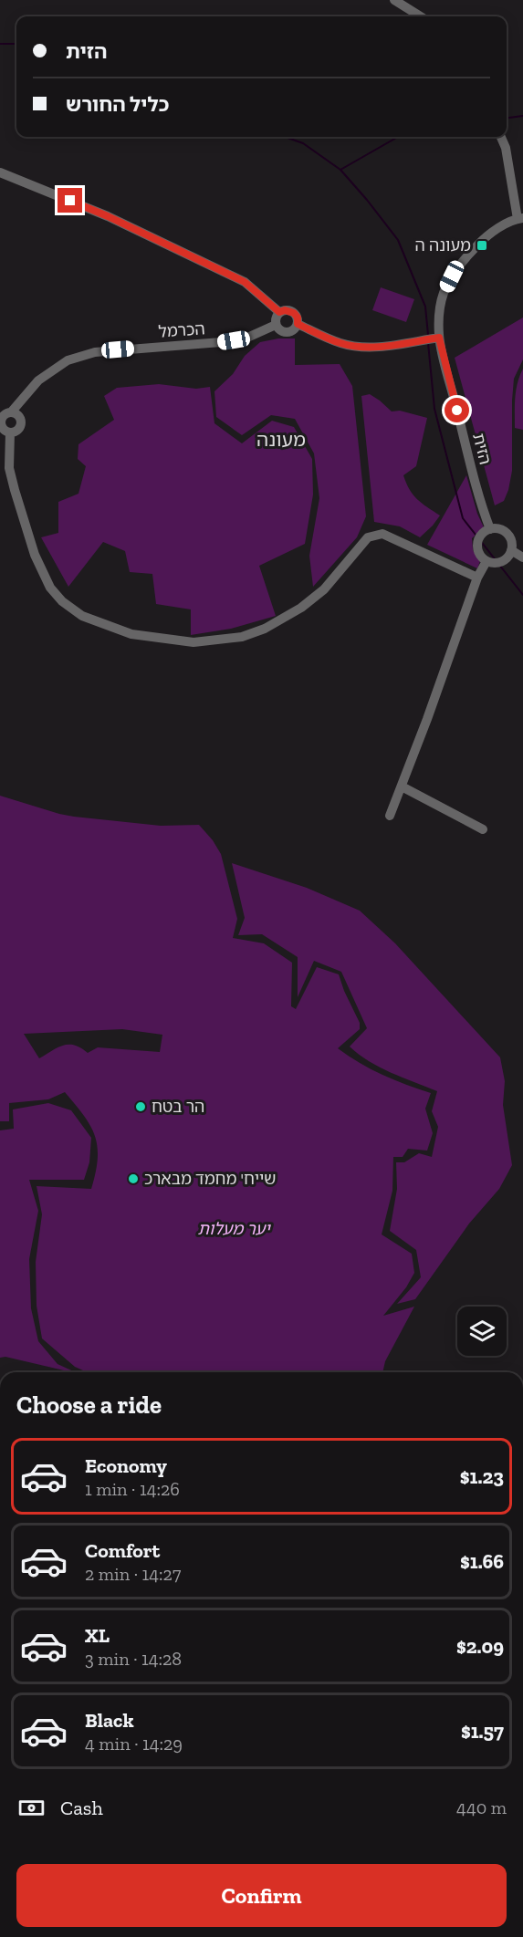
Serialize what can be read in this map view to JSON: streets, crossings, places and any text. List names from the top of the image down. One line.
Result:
{"streets":{"street":["הכרמל","הזית"]},"districts":["מעונה"],"parks":["יער מעלות"],"places":{"transit":["מעונה ה"],"other":["הר בטח","שייח' מחמד מבארכ"]},"page":{"banner":["הזית","כליל החורש"],"heading":"Choose a ride","list":[{"name":"Economy","note":"1 min · 14:26","value":"$1.23"},{"name":"Comfort","note":"2 min · 14:27","value":"$1.66"},{"name":"XL","note":"3 min · 14:28","value":"$2.09"},{"name":"Black","note":"4 min · 14:29","value":"$1.57"}],"pay":["Cash","440 m"],"buttons":"Confirm"}}
